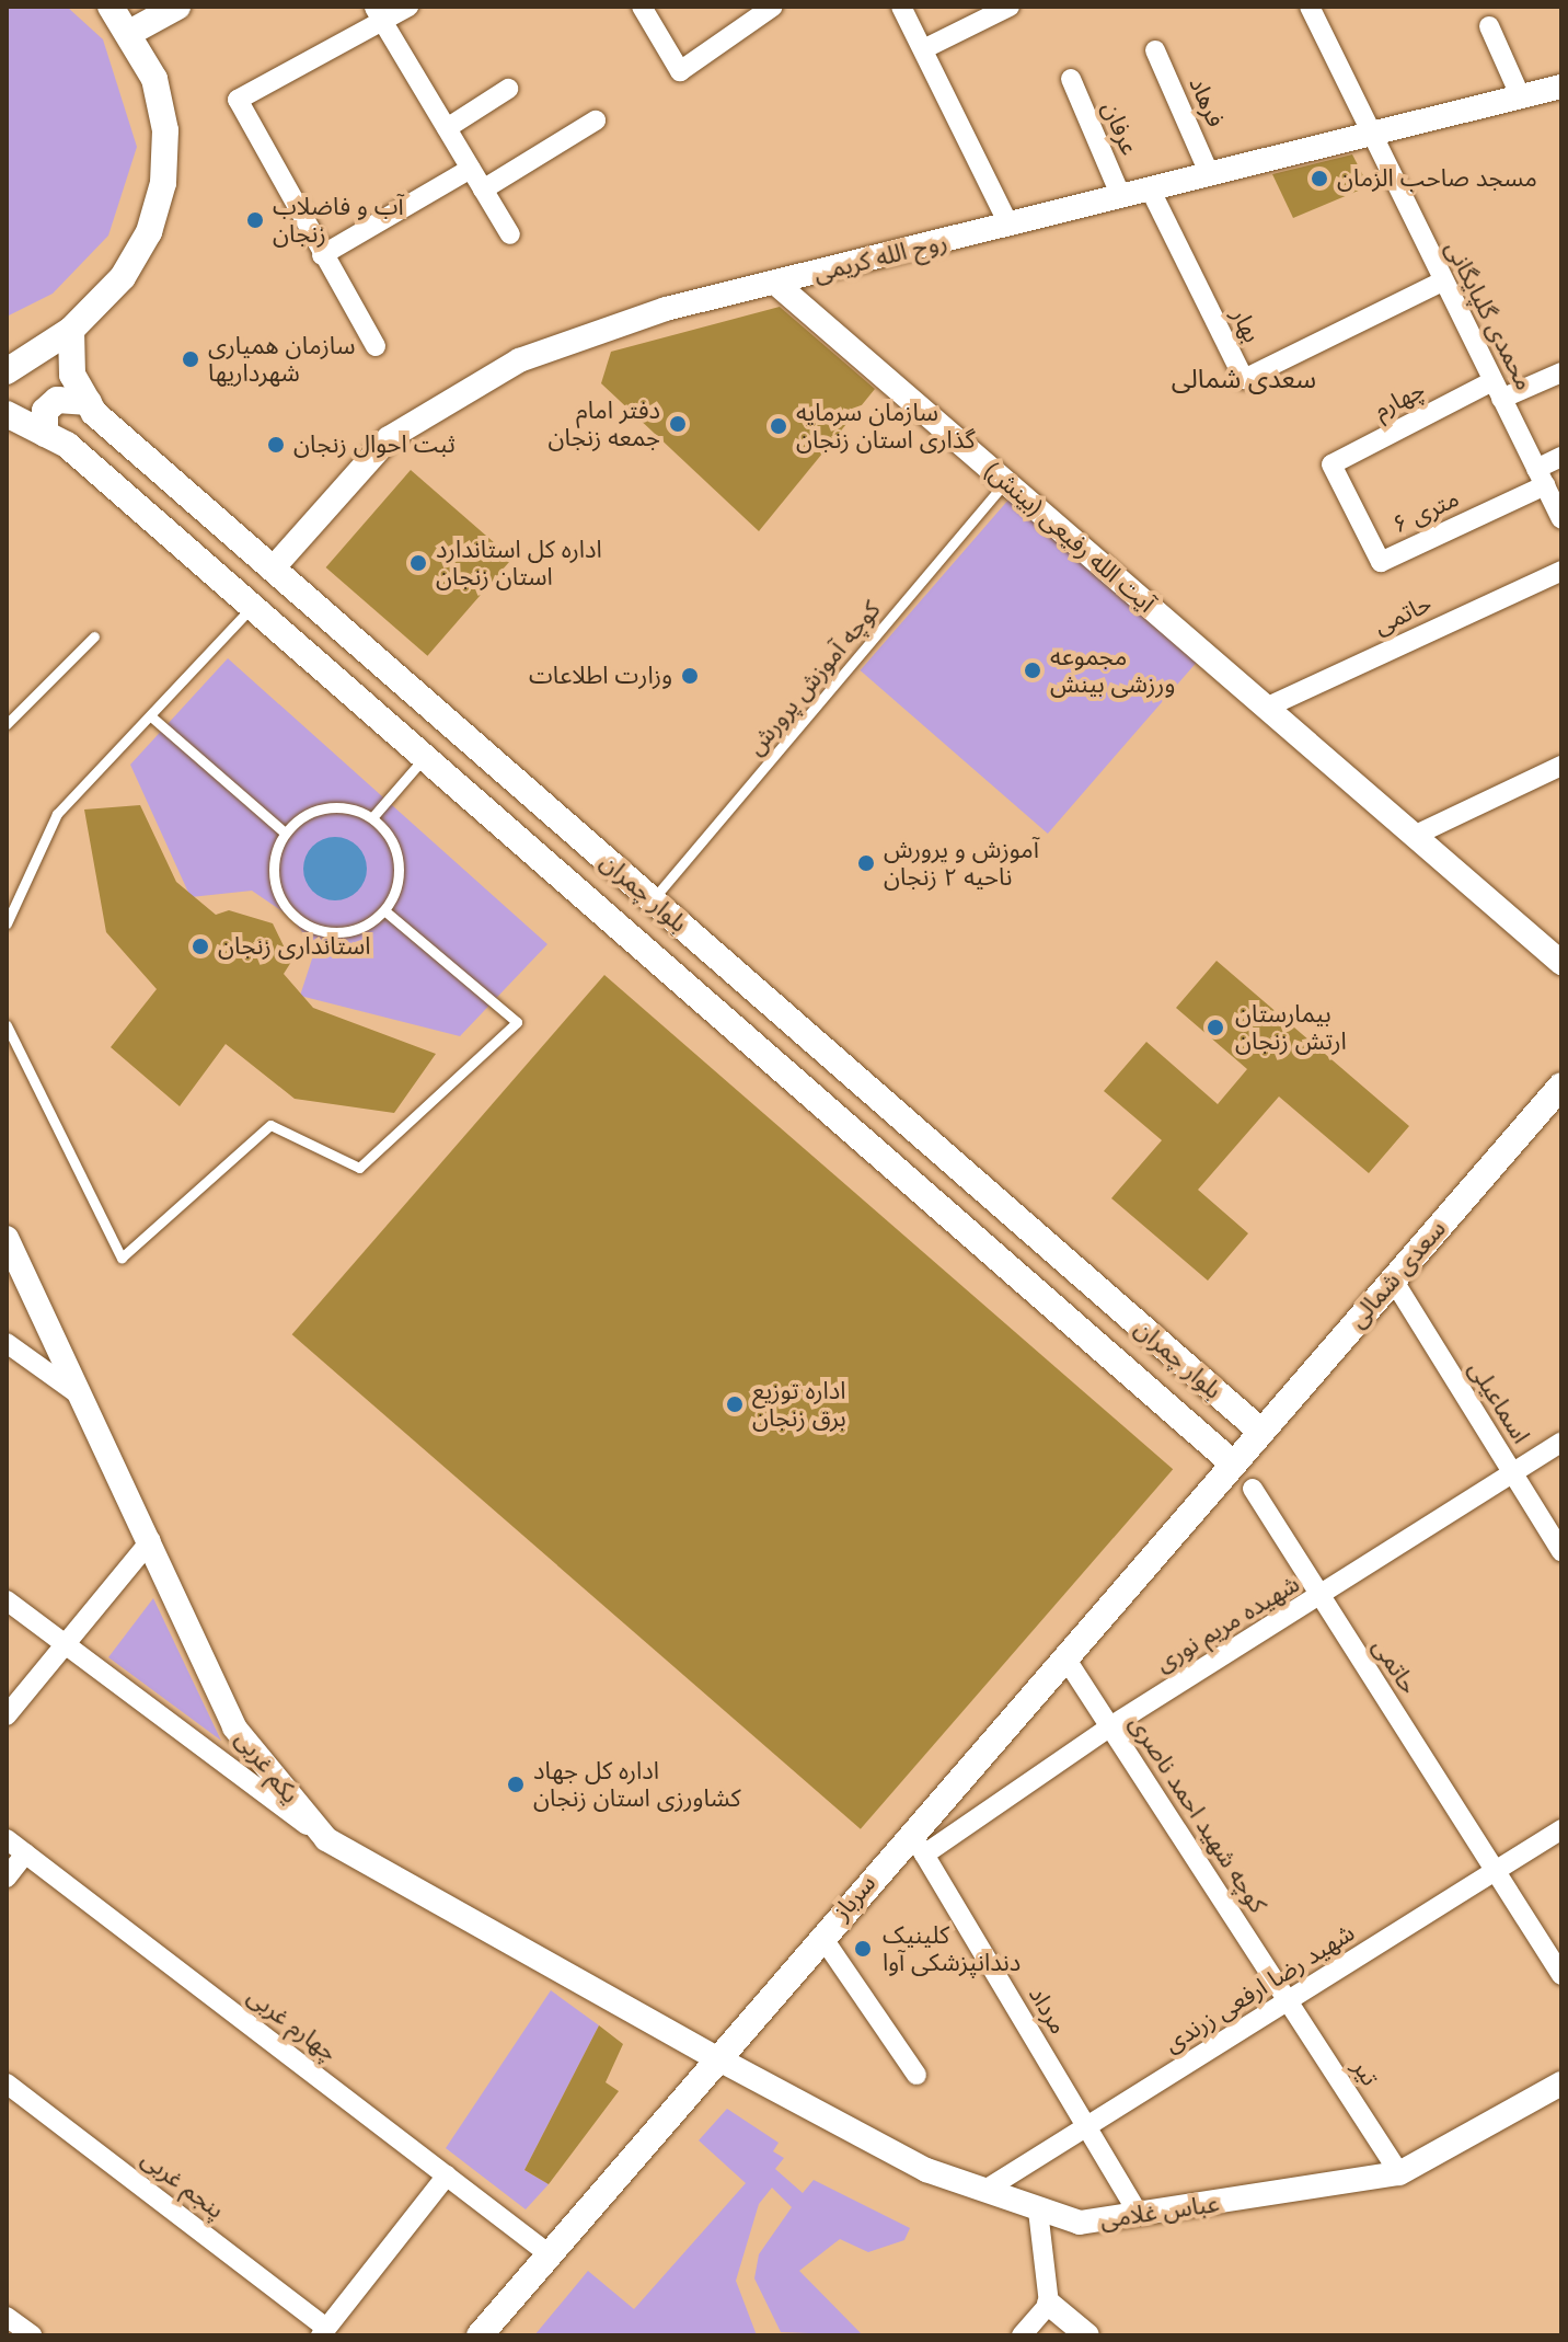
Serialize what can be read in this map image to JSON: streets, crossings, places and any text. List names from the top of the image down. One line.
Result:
{"streets":{"main road":["بلوار چمران","سعدی شمالی","سرباز"],"street":["فرهاد","عرفان","روح الله کریمی","محمدی گلپایگانی","بهار","چهارم","۶ متری","آیت الله رفیعی (بینش)","حاتمی","اسماعیلی","شهیده مریم نوری","یکم غربی","کوچه شهید احمد ناصری","شهید رضا ارفعی زرندی","مرداد","چهارم غربی","تیر","پنجم غربی","عباس غلامی"],"lane":["کوچه آموزش پرورش"]},"crossings":[["فرهاد","روح الله کریمی"],["عرفان","روح الله کریمی"],["روح الله کریمی","محمدی گلپایگانی"],["روح الله کریمی","بهار"],["روح الله کریمی","آیت الله رفیعی (بینش)"],["روح الله کریمی","بلوار چمران"],["محمدی گلپایگانی","بهار"],["محمدی گلپایگانی","چهارم"],["محمدی گلپایگانی","۶ متری"],["چهارم","۶ متری"],["آیت الله رفیعی (بینش)","حاتمی"],["آیت الله رفیعی (بینش)","کوچه آموزش پرورش"],["حاتمی","شهیده مریم نوری"],["حاتمی","شهید رضا ارفعی زرندی"],["کوچه آموزش پرورش","بلوار چمران"],["بلوار چمران","سعدی شمالی"],["بلوار چمران","سرباز"],["سعدی شمالی","اسماعیلی"],["سعدی شمالی","سرباز"],["اسماعیلی","شهیده مریم نوری"],["شهیده مریم نوری","کوچه شهید احمد ناصری"],["شهیده مریم نوری","سرباز"],["شهیده مریم نوری","مرداد"],["یکم غربی","سرباز"],["یکم غربی","عباس غلامی"],["کوچه شهید احمد ناصری","سرباز"],["کوچه شهید احمد ناصری","شهید رضا ارفعی زرندی"],["کوچه شهید احمد ناصری","تیر"],["سرباز","مرداد"],["سرباز","چهارم غربی"],["سرباز","عباس غلامی"],["شهید رضا ارفعی زرندی","مرداد"],["شهید رضا ارفعی زرندی","تیر"],["شهید رضا ارفعی زرندی","عباس غلامی"],["مرداد","عباس غلامی"],["تیر","عباس غلامی"]],"districts":["سعدی شمالی"],"places":["مسجد صاحب الزمان","آب و فاضلاب زنجان","سازمان همیاری شهرداریها","دفتر امام جمعه زنجان","سازمان سرمایه گذاری استان زنجان","ثبت احوال زنجان","اداره کل استاندارد استان زنجان","مجموعه ورزشی بینش","وزارت اطلاعات","آموزش و پرورش ناحیه ۲ زنجان","استانداری زنجان","بیمارستان ارتش زنجان","اداره توزیع برق زنجان","اداره کل جهاد کشاورزی استان زنجان","کلینیک دندانپزشکی آوا"]}
